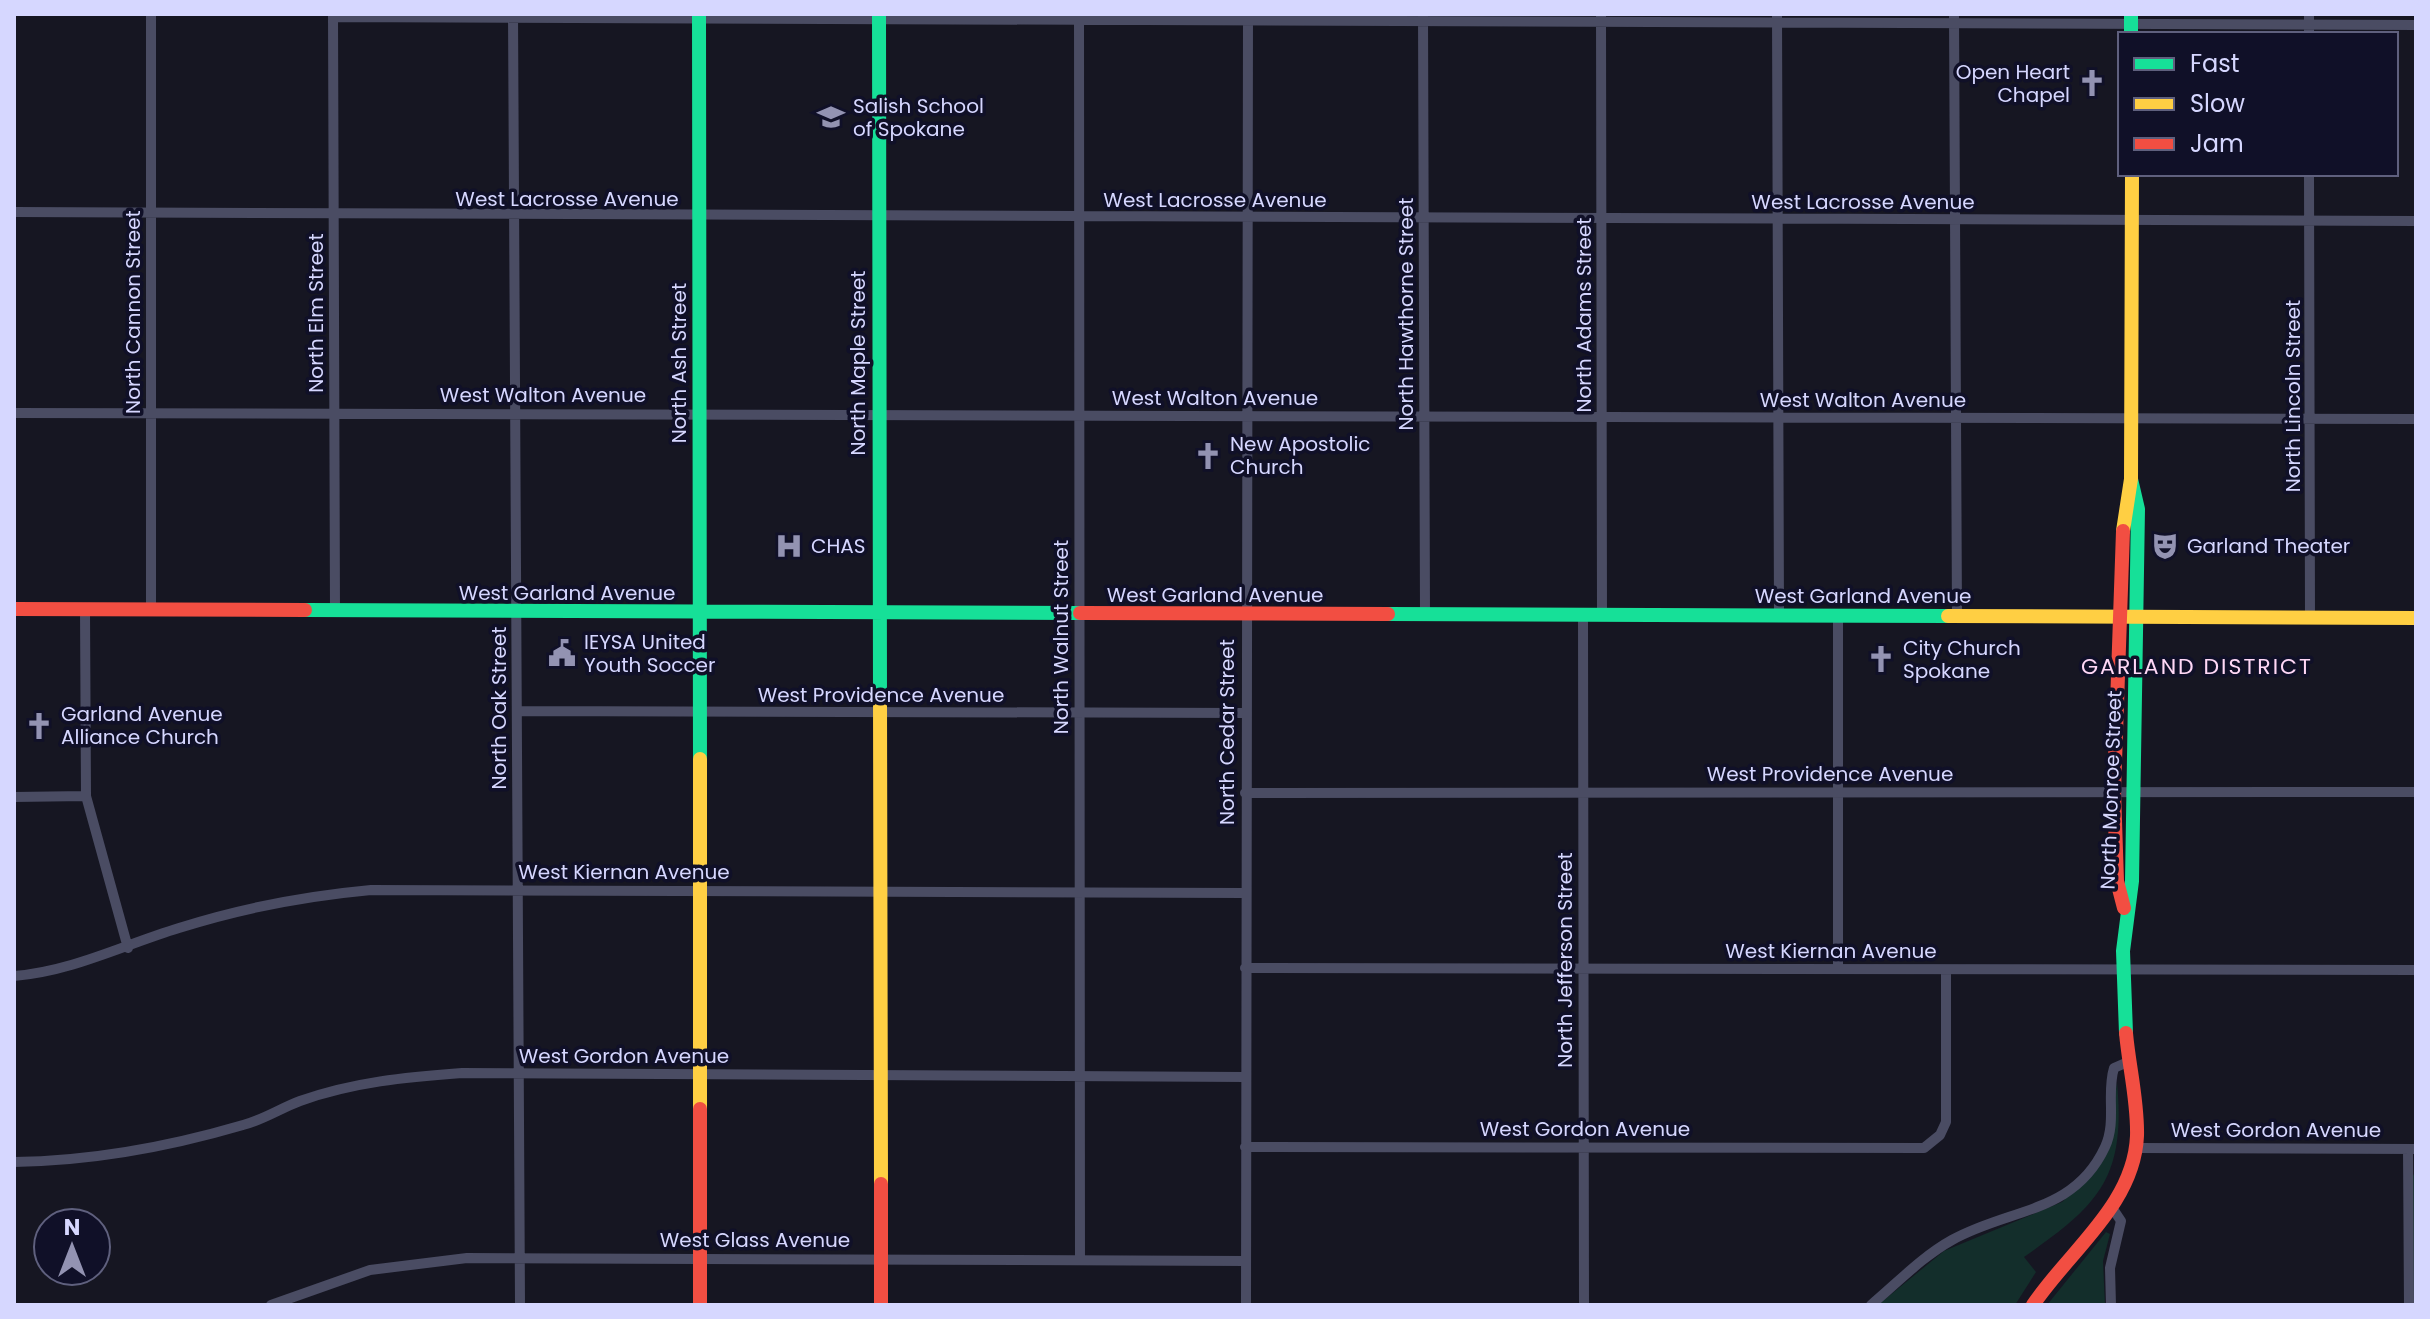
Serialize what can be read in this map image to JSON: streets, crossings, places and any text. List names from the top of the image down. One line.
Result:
{"streets":{"main road":["North Ash Street","North Maple Street","West Garland Avenue","North Monroe Street"],"street":["West Lacrosse Avenue","North Cannon Street","North Elm Street","North Hawthorne Street","North Adams Street","West Walton Avenue","North Lincoln Street","North Walnut Street","West Providence Avenue","North Oak Street","North Cedar Street","West Kiernan Avenue","North Jefferson Street","West Gordon Avenue","West Glass Avenue"]},"crossings":[["West Lacrosse Avenue","North Cannon Street"],["West Lacrosse Avenue","North Elm Street"],["West Lacrosse Avenue","North Hawthorne Street"],["West Lacrosse Avenue","North Adams Street"],["West Lacrosse Avenue","North Ash Street"],["West Lacrosse Avenue","North Maple Street"],["West Lacrosse Avenue","North Lincoln Street"],["West Lacrosse Avenue","North Walnut Street"],["West Lacrosse Avenue","North Oak Street"],["West Lacrosse Avenue","North Cedar Street"],["West Lacrosse Avenue","North Monroe Street"],["North Cannon Street","West Walton Avenue"],["North Cannon Street","West Garland Avenue"],["North Elm Street","West Walton Avenue"],["North Elm Street","West Garland Avenue"],["North Hawthorne Street","West Walton Avenue"],["North Hawthorne Street","West Garland Avenue"],["North Adams Street","West Walton Avenue"],["North Adams Street","West Garland Avenue"],["North Ash Street","West Walton Avenue"],["North Ash Street","West Garland Avenue"],["North Ash Street","West Providence Avenue"],["North Ash Street","West Kiernan Avenue"],["North Ash Street","West Gordon Avenue"],["North Ash Street","West Glass Avenue"],["North Maple Street","West Walton Avenue"],["North Maple Street","West Garland Avenue"],["North Maple Street","West Providence Avenue"],["North Maple Street","West Kiernan Avenue"],["North Maple Street","West Gordon Avenue"],["North Maple Street","West Glass Avenue"],["West Walton Avenue","North Lincoln Street"],["West Walton Avenue","North Walnut Street"],["West Walton Avenue","North Oak Street"],["West Walton Avenue","North Cedar Street"],["West Walton Avenue","North Monroe Street"],["North Lincoln Street","West Garland Avenue"],["West Garland Avenue","North Walnut Street"],["West Garland Avenue","North Oak Street"],["West Garland Avenue","North Cedar Street"],["West Garland Avenue","North Monroe Street"],["West Garland Avenue","North Jefferson Street"],["North Walnut Street","West Providence Avenue"],["North Walnut Street","West Kiernan Avenue"],["North Walnut Street","West Gordon Avenue"],["North Walnut Street","West Glass Avenue"],["West Providence Avenue","North Oak Street"],["West Providence Avenue","North Cedar Street"],["West Providence Avenue","North Monroe Street"],["West Providence Avenue","North Jefferson Street"],["North Oak Street","West Kiernan Avenue"],["North Oak Street","West Gordon Avenue"],["North Oak Street","West Glass Avenue"],["North Cedar Street","West Kiernan Avenue"],["North Cedar Street","West Gordon Avenue"],["North Cedar Street","West Glass Avenue"],["North Monroe Street","West Kiernan Avenue"],["North Monroe Street","West Gordon Avenue"],["West Kiernan Avenue","North Jefferson Street"],["West Kiernan Avenue","West Gordon Avenue"],["North Jefferson Street","West Gordon Avenue"]],"districts":["GARLAND DISTRICT"],"places":{"church":["Open Heart Chapel","New Apostolic Church","City Church Spokane","Garland Avenue Alliance Church"],"school or university":["Salish School of Spokane"],"hospital":["CHAS"],"theatre":["Garland Theater"],"public building":["IEYSA United Youth Soccer"]},"legend":["Fast","Slow","Jam"],"north":"top"}
